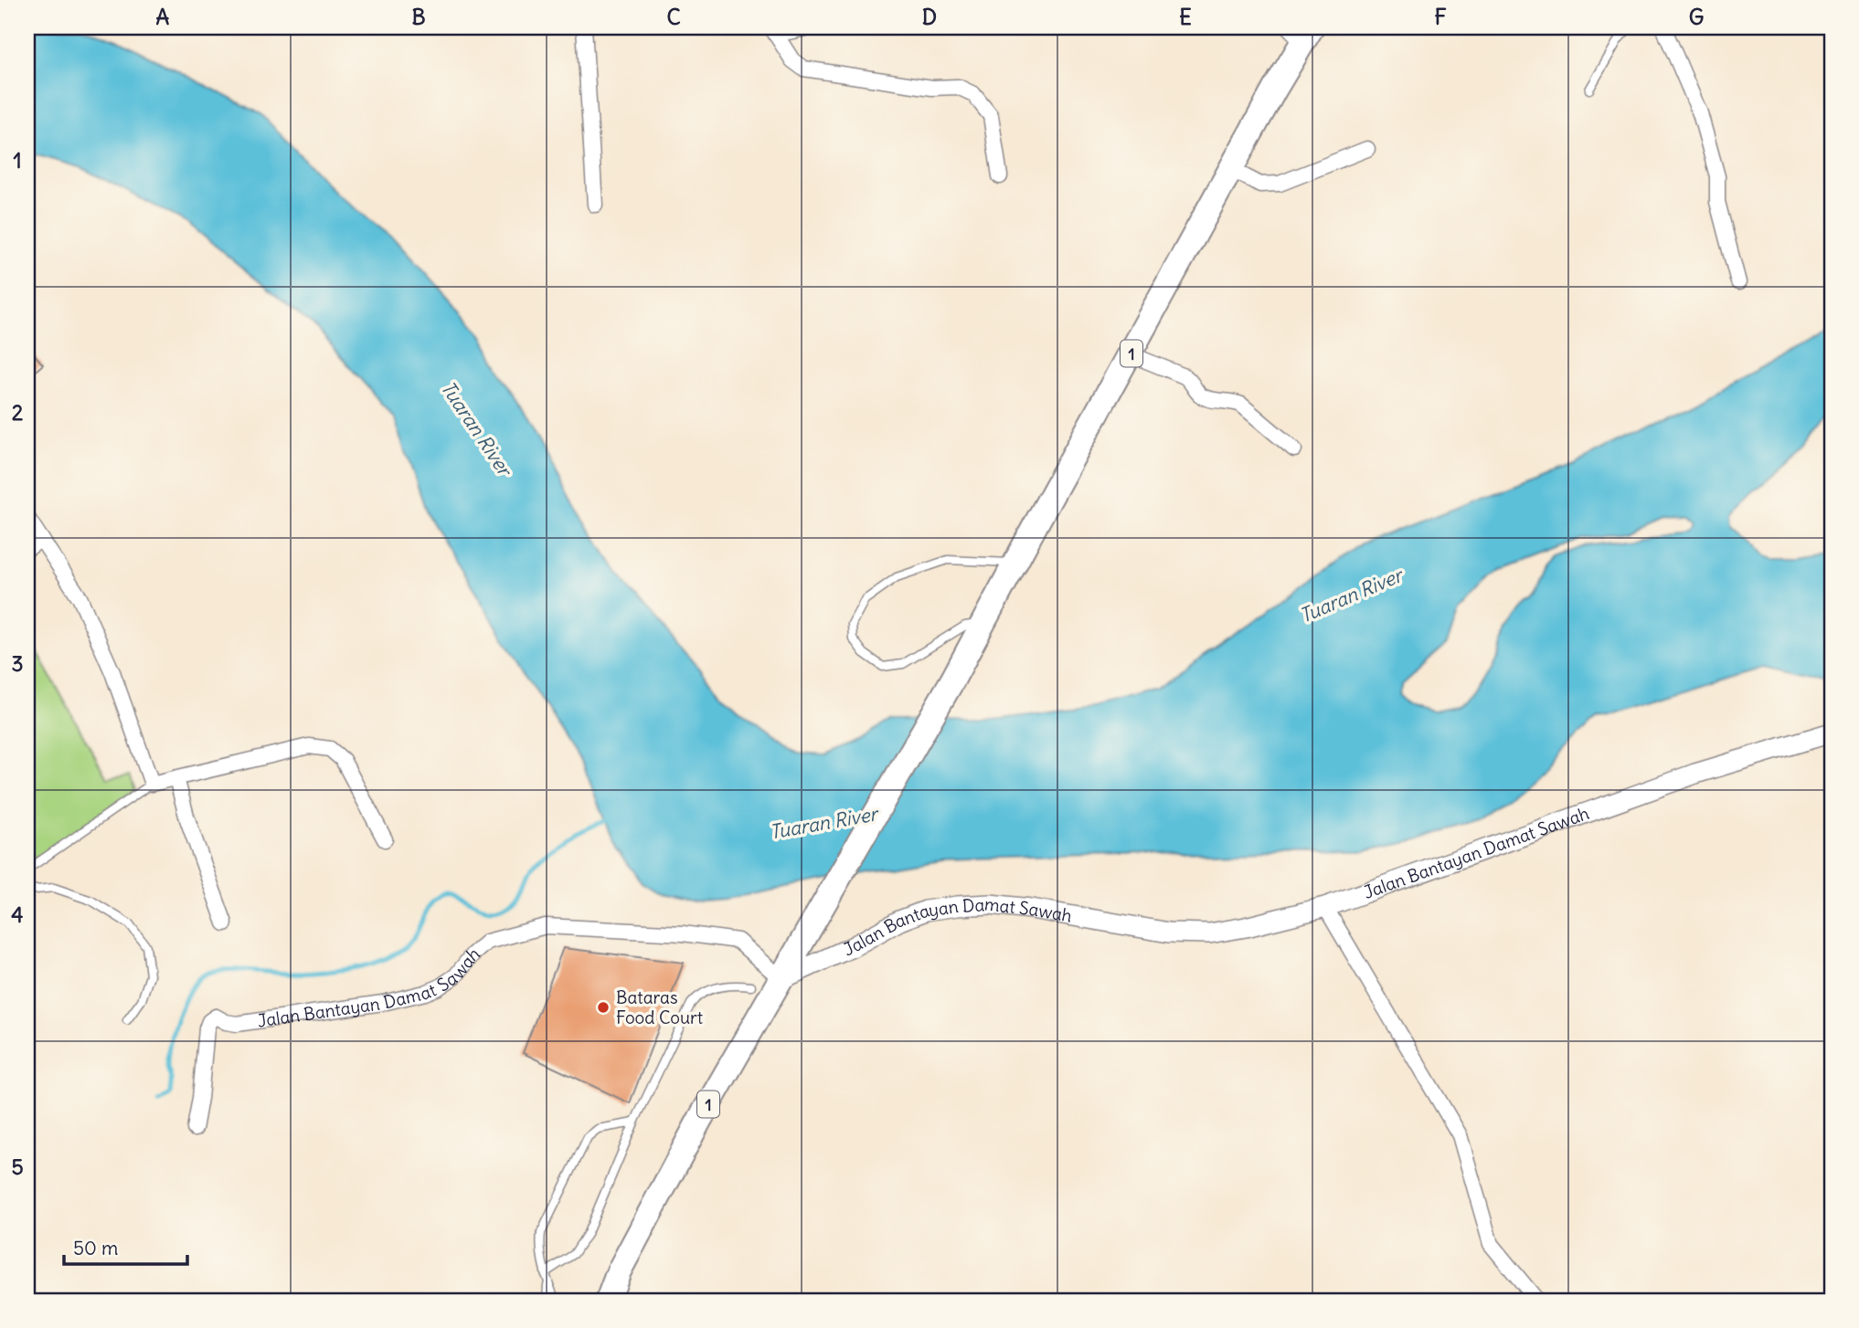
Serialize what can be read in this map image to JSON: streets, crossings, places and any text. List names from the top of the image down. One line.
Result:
{"streets":{"highway":["1"],"street":["Jalan Bantayan Damat Sawah"]},"crossings":[["1","Jalan Bantayan Damat Sawah"]],"water":["Tuaran River"],"places":["Bataras Food Court"],"scale_bar":"50 m","grid":{"columns":["A","B","C","D","E","F","G"],"rows":["1","2","3","4","5"]}}
